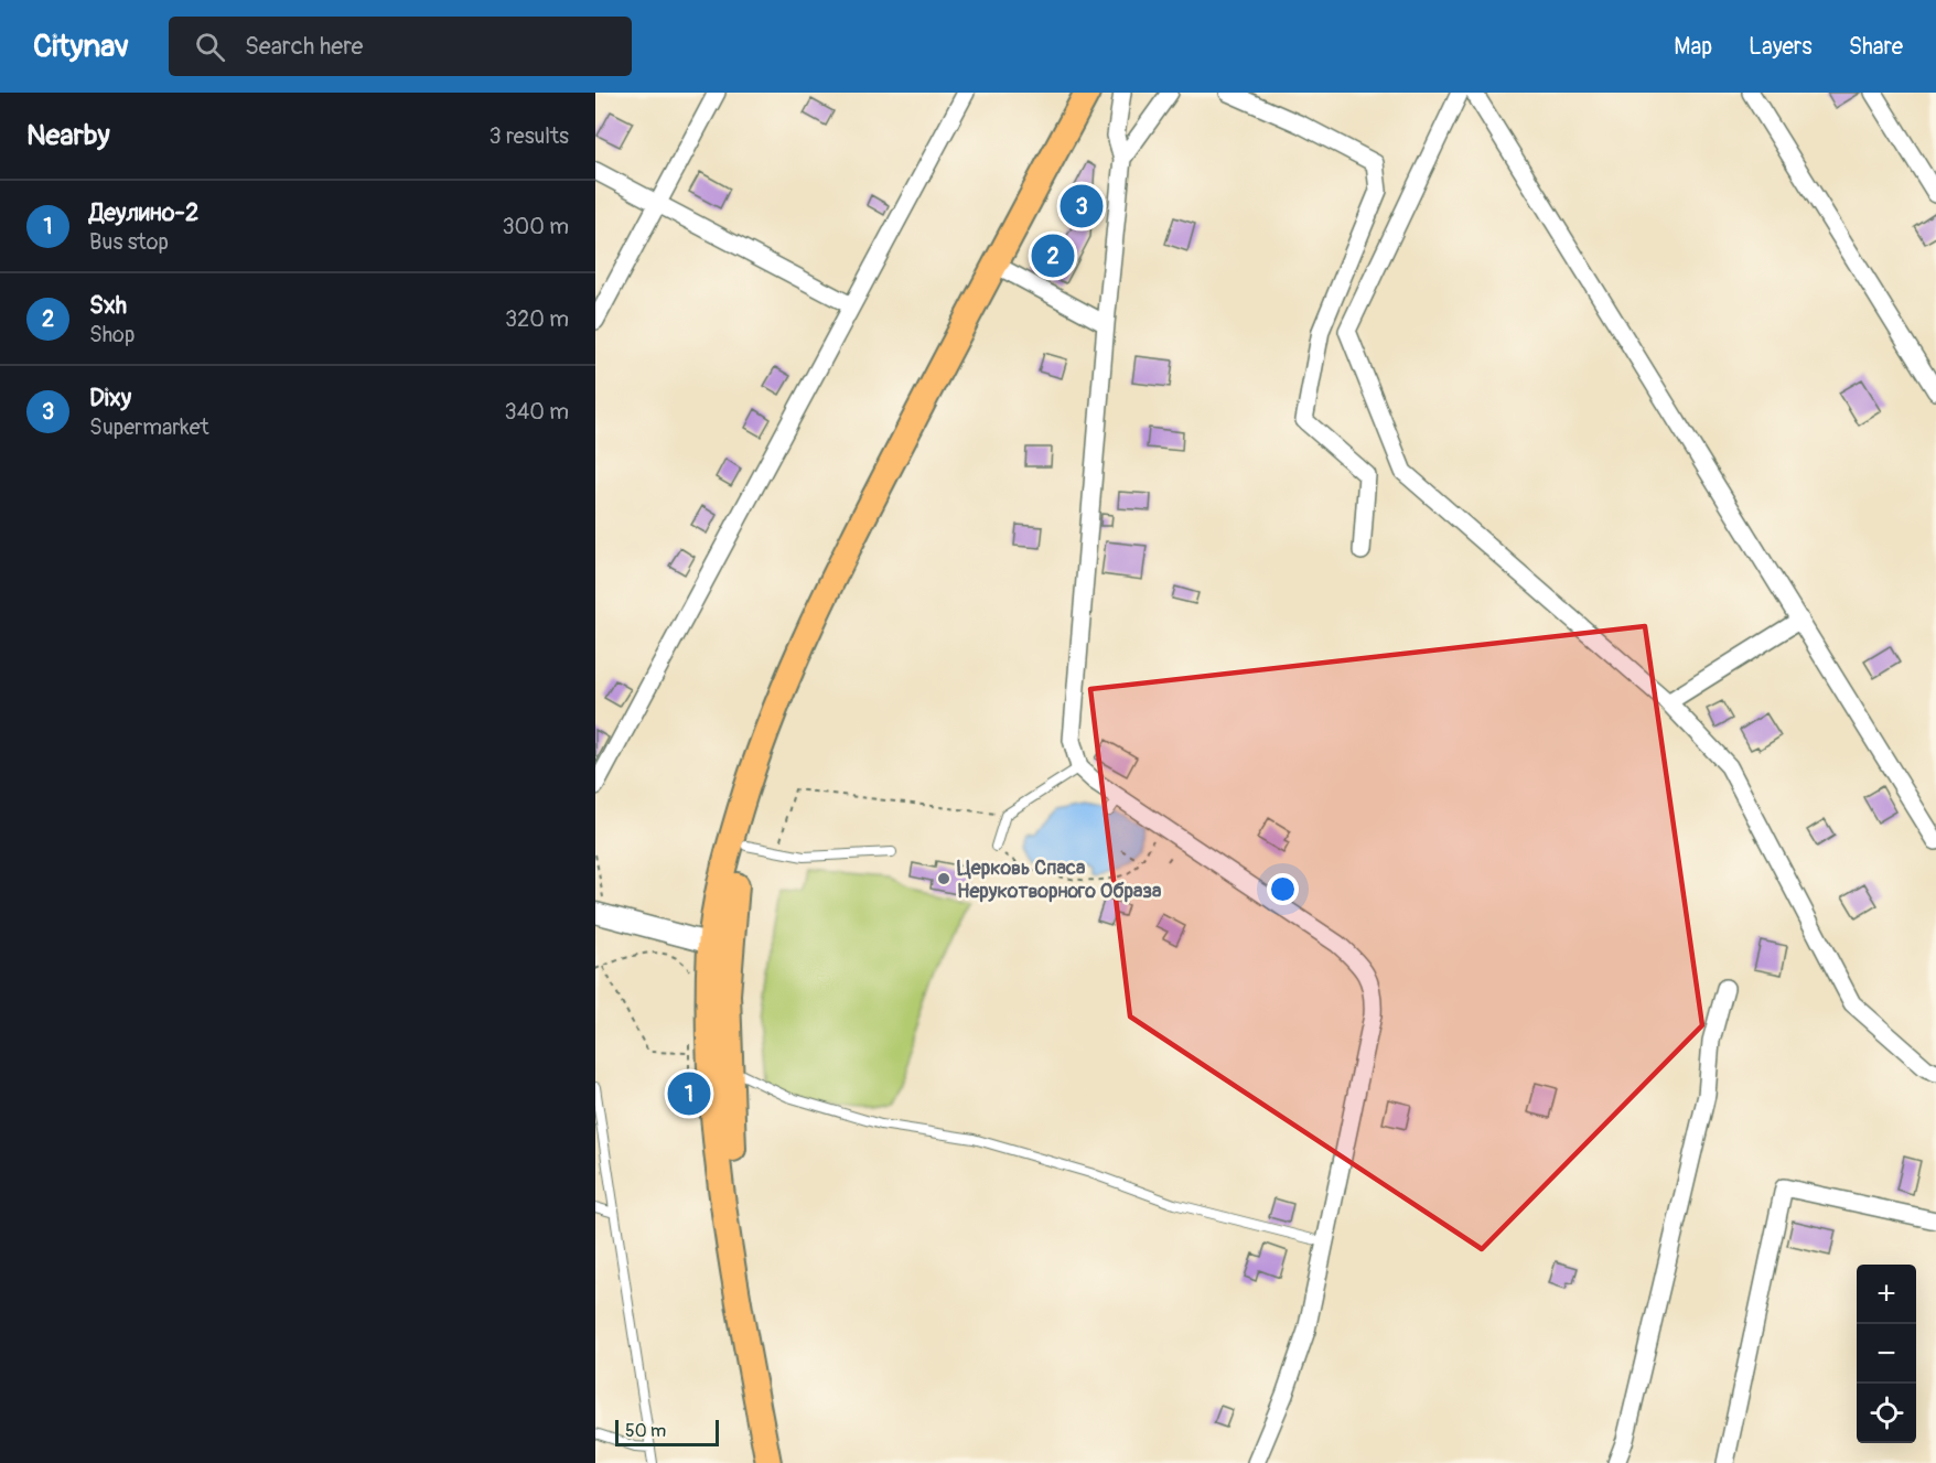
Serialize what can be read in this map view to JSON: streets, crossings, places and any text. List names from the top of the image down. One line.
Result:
{"places":["Церковь Спаса Нерукотворного Образа"],"scale_bar":"50 m","page":{"header":"Citynav","search":"Search here","nav":["Map","Layers","Share"],"heading":["Nearby","3 results"],"list":[{"mark":"1","name":"Деулино-2","note":"Bus stop","value":"300 m"},{"mark":"2","name":"Sxh","note":"Shop","value":"320 m"},{"mark":"3","name":"Dixy","note":"Supermarket","value":"340 m"}],"pins":["3","2","1"],"map_buttons":["+","−"],"scale":"50 m"}}
